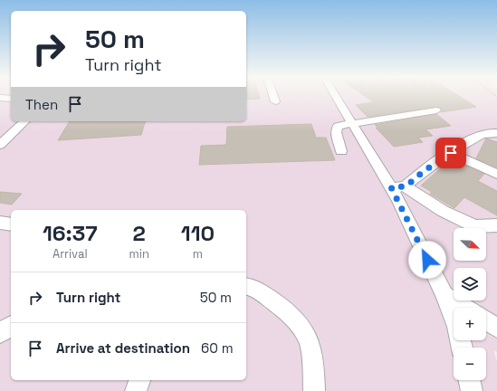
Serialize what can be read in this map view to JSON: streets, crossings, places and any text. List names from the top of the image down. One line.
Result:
{"north":"bottom right","page":{"turn":["50 m","Turn right"],"then":"Then","eta":["16:37","Arrival","2","min","110","m"],"map_buttons":["+","−"],"list":[{"name":"Turn right","value":"50 m"},{"name":"Arrive at destination","value":"60 m"}]}}
